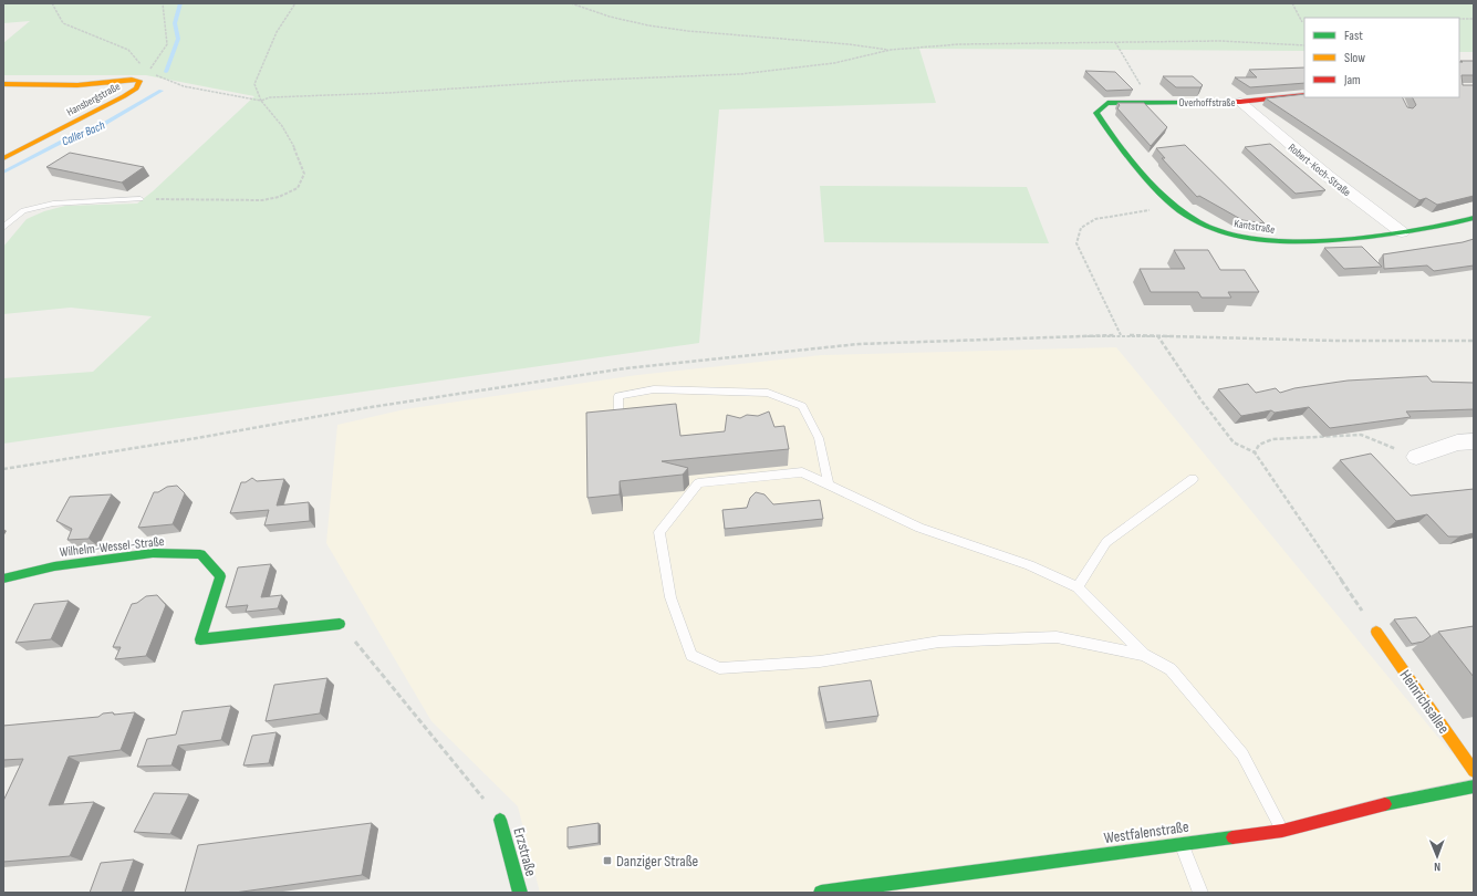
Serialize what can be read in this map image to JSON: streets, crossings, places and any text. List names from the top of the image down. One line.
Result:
{"streets":{"street":["Hansbergstraße","Overhoffstraße","Robert-Koch-Straße","Kantstraße","Wilhelm-Wessel-Straße","Heinrichsallee","Westfalenstraße","Erzstraße"]},"crossings":[["Overhoffstraße","Robert-Koch-Straße"],["Overhoffstraße","Kantstraße"],["Robert-Koch-Straße","Kantstraße"]],"water":["Caller Bach"],"places":{"transit":["Danziger Straße"]},"legend":["Fast","Slow","Jam"],"north":"bottom"}
